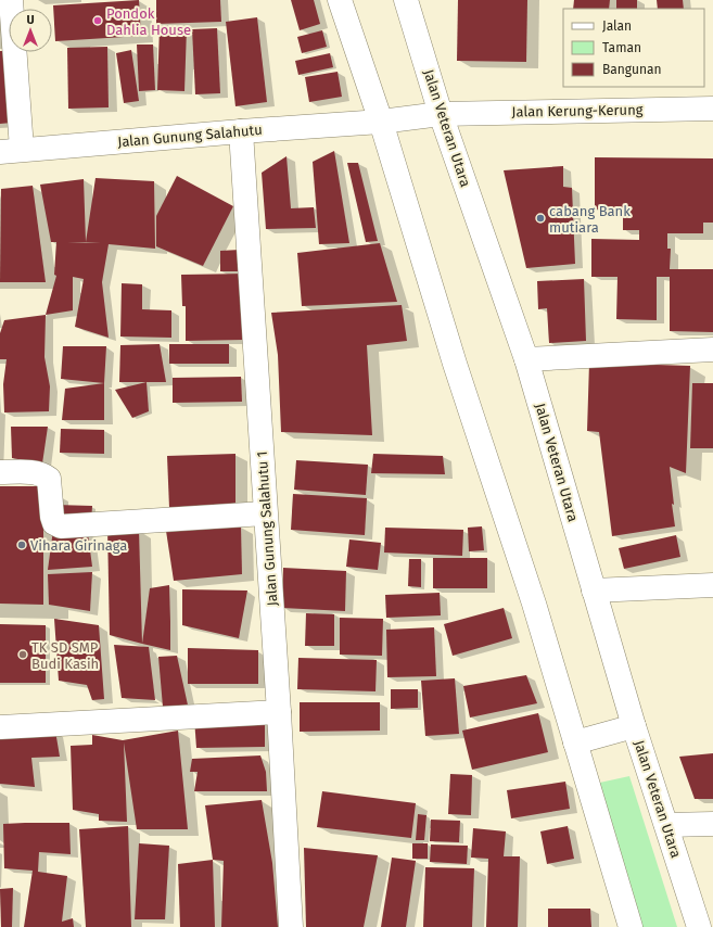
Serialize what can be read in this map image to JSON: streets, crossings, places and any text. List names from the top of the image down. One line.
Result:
{"streets":{"street":["Jalan Kerung-Kerung","Jalan Veteran Utara","Jalan Gunung Salahutu","Jalan Gunung Salahutu 1"]},"crossings":[["Jalan Kerung-Kerung","Jalan Veteran Utara"],["Jalan Kerung-Kerung","Jalan Gunung Salahutu"],["Jalan Gunung Salahutu","Jalan Gunung Salahutu 1"]],"places":["Pondok Dahlia House","cabang Bank mutiara","Vihara Girinaga","TK SD SMP Budi Kasih"],"legend":["Jalan","Taman","Bangunan"],"north":"top"}
